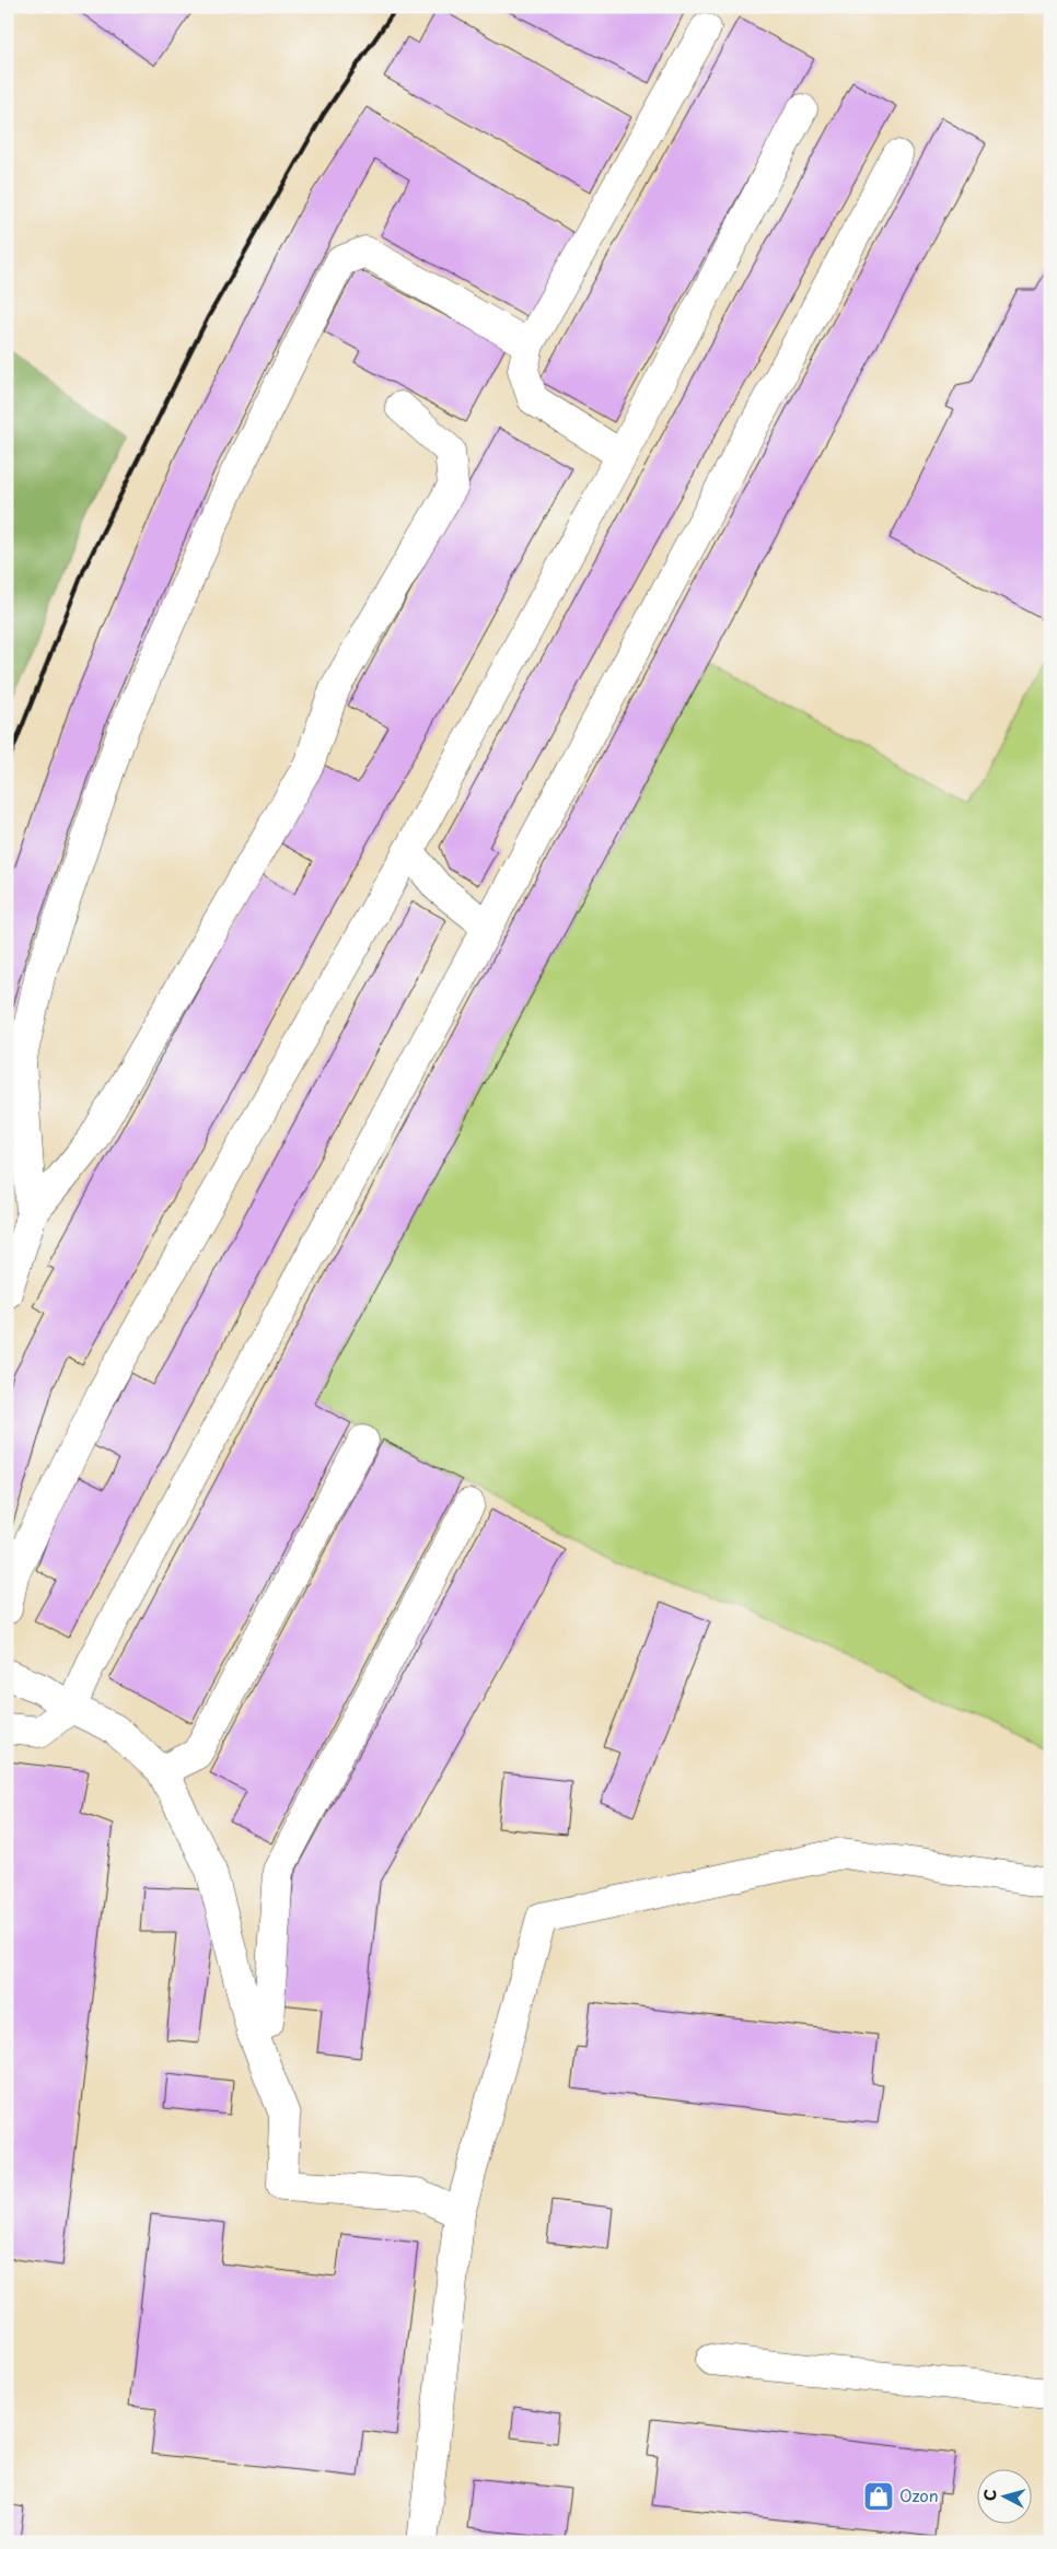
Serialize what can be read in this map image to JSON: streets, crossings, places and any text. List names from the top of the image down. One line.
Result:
{"places":{"shop":["Ozon"]},"north":"left"}
